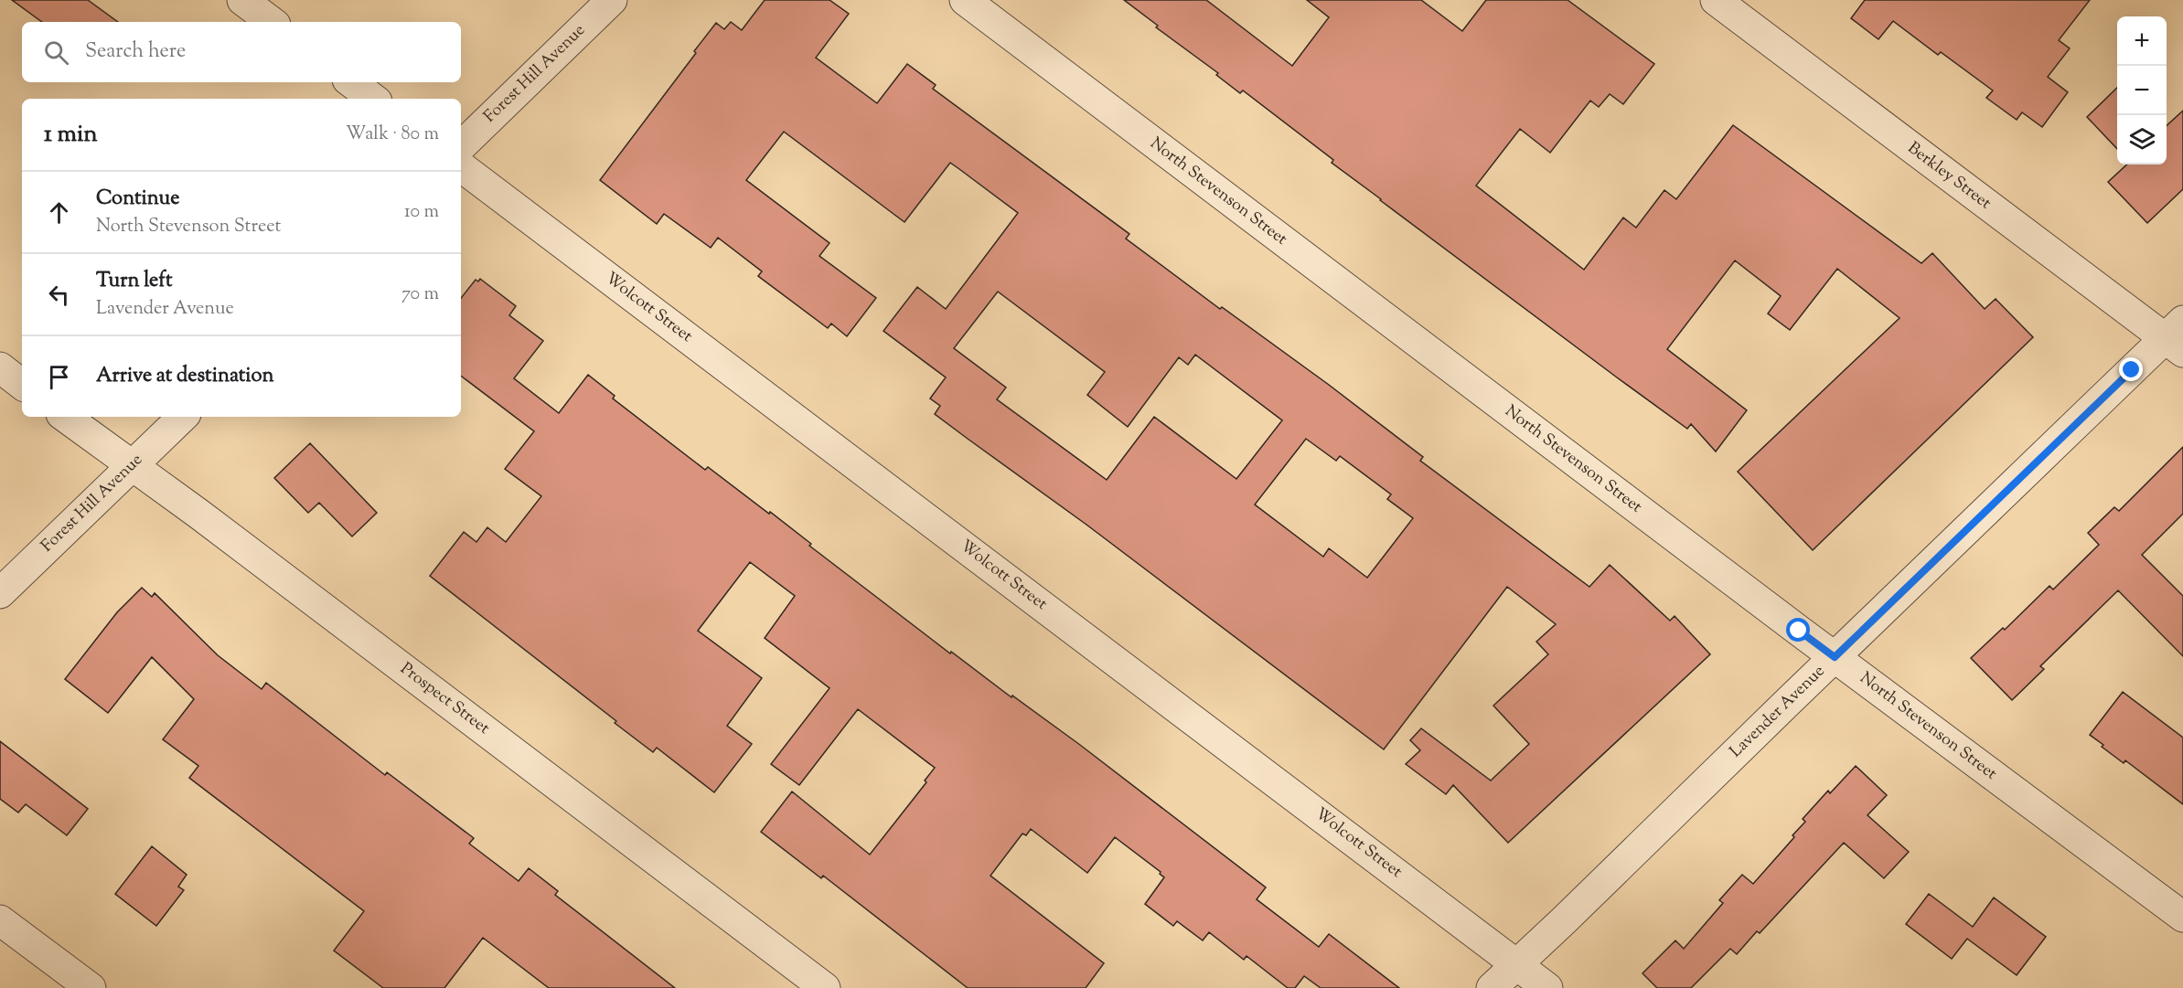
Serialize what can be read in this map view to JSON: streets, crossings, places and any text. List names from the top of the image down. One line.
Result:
{"streets":{"street":["Forest Hill Avenue","Berkley Street","North Stevenson Street","Wolcott Street","Prospect Street","Lavender Avenue"]},"crossings":[["Forest Hill Avenue","Prospect Street"],["Berkley Street","Lavender Avenue"],["North Stevenson Street","Lavender Avenue"],["Wolcott Street","Lavender Avenue"]],"page":{"map_buttons":["+","−"],"search":"Search here","heading":["1 min","Walk · 80 m"],"list":[["Continue","North Stevenson Street","10 m"],["Turn left","Lavender Avenue","70 m"],"Arrive at destination"]}}
